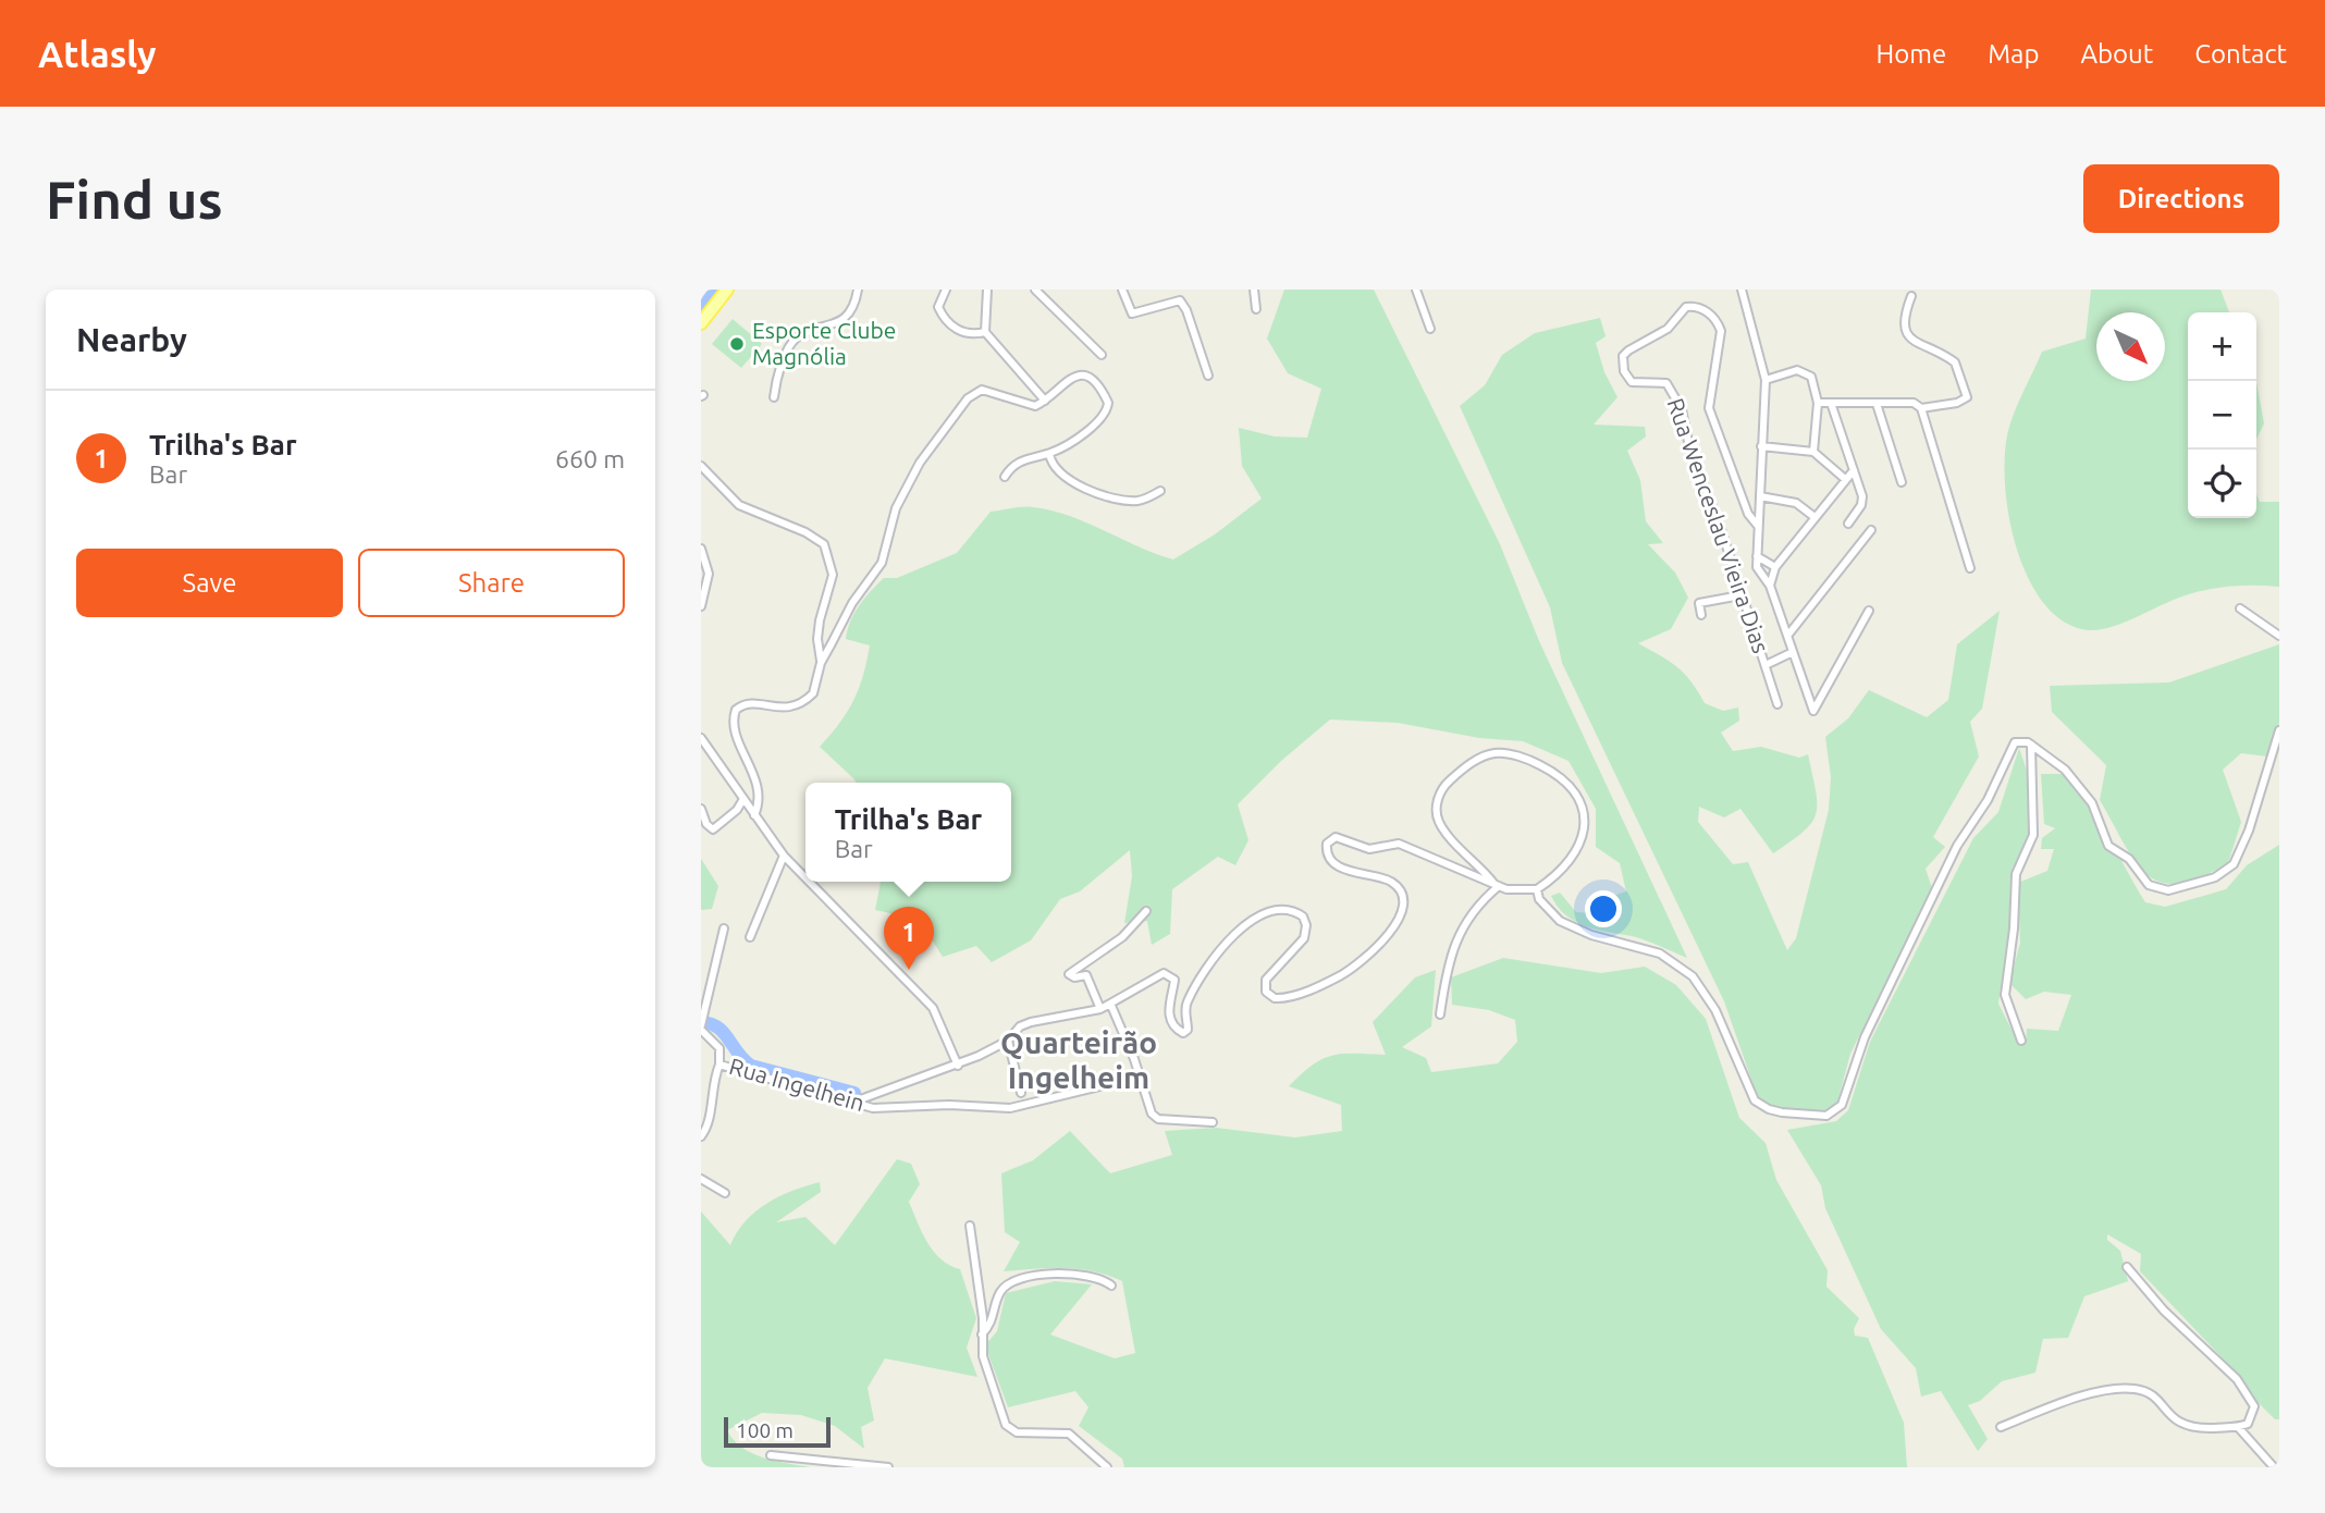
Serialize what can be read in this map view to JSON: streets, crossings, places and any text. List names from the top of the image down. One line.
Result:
{"streets":{"street":["Rua Wenceslau Vieira Dias","Rua Ingelhein"]},"districts":["Quarteirão Ingelheim"],"places":["Esporte Clube Magnólia"],"scale_bar":"100 m","north":"bottom right","page":{"header":"Atlasly","nav":["Home","Map","About","Contact"],"buttons":["Directions",["Save","Share"]],"title":"Find us","heading":"Nearby","map_buttons":["+","−"],"list":[{"mark":"1","name":"Trilha's Bar","note":"Bar","value":"660 m"}],"popup":["Trilha's Bar","Bar"],"pins":"1","scale":"100 m"}}
